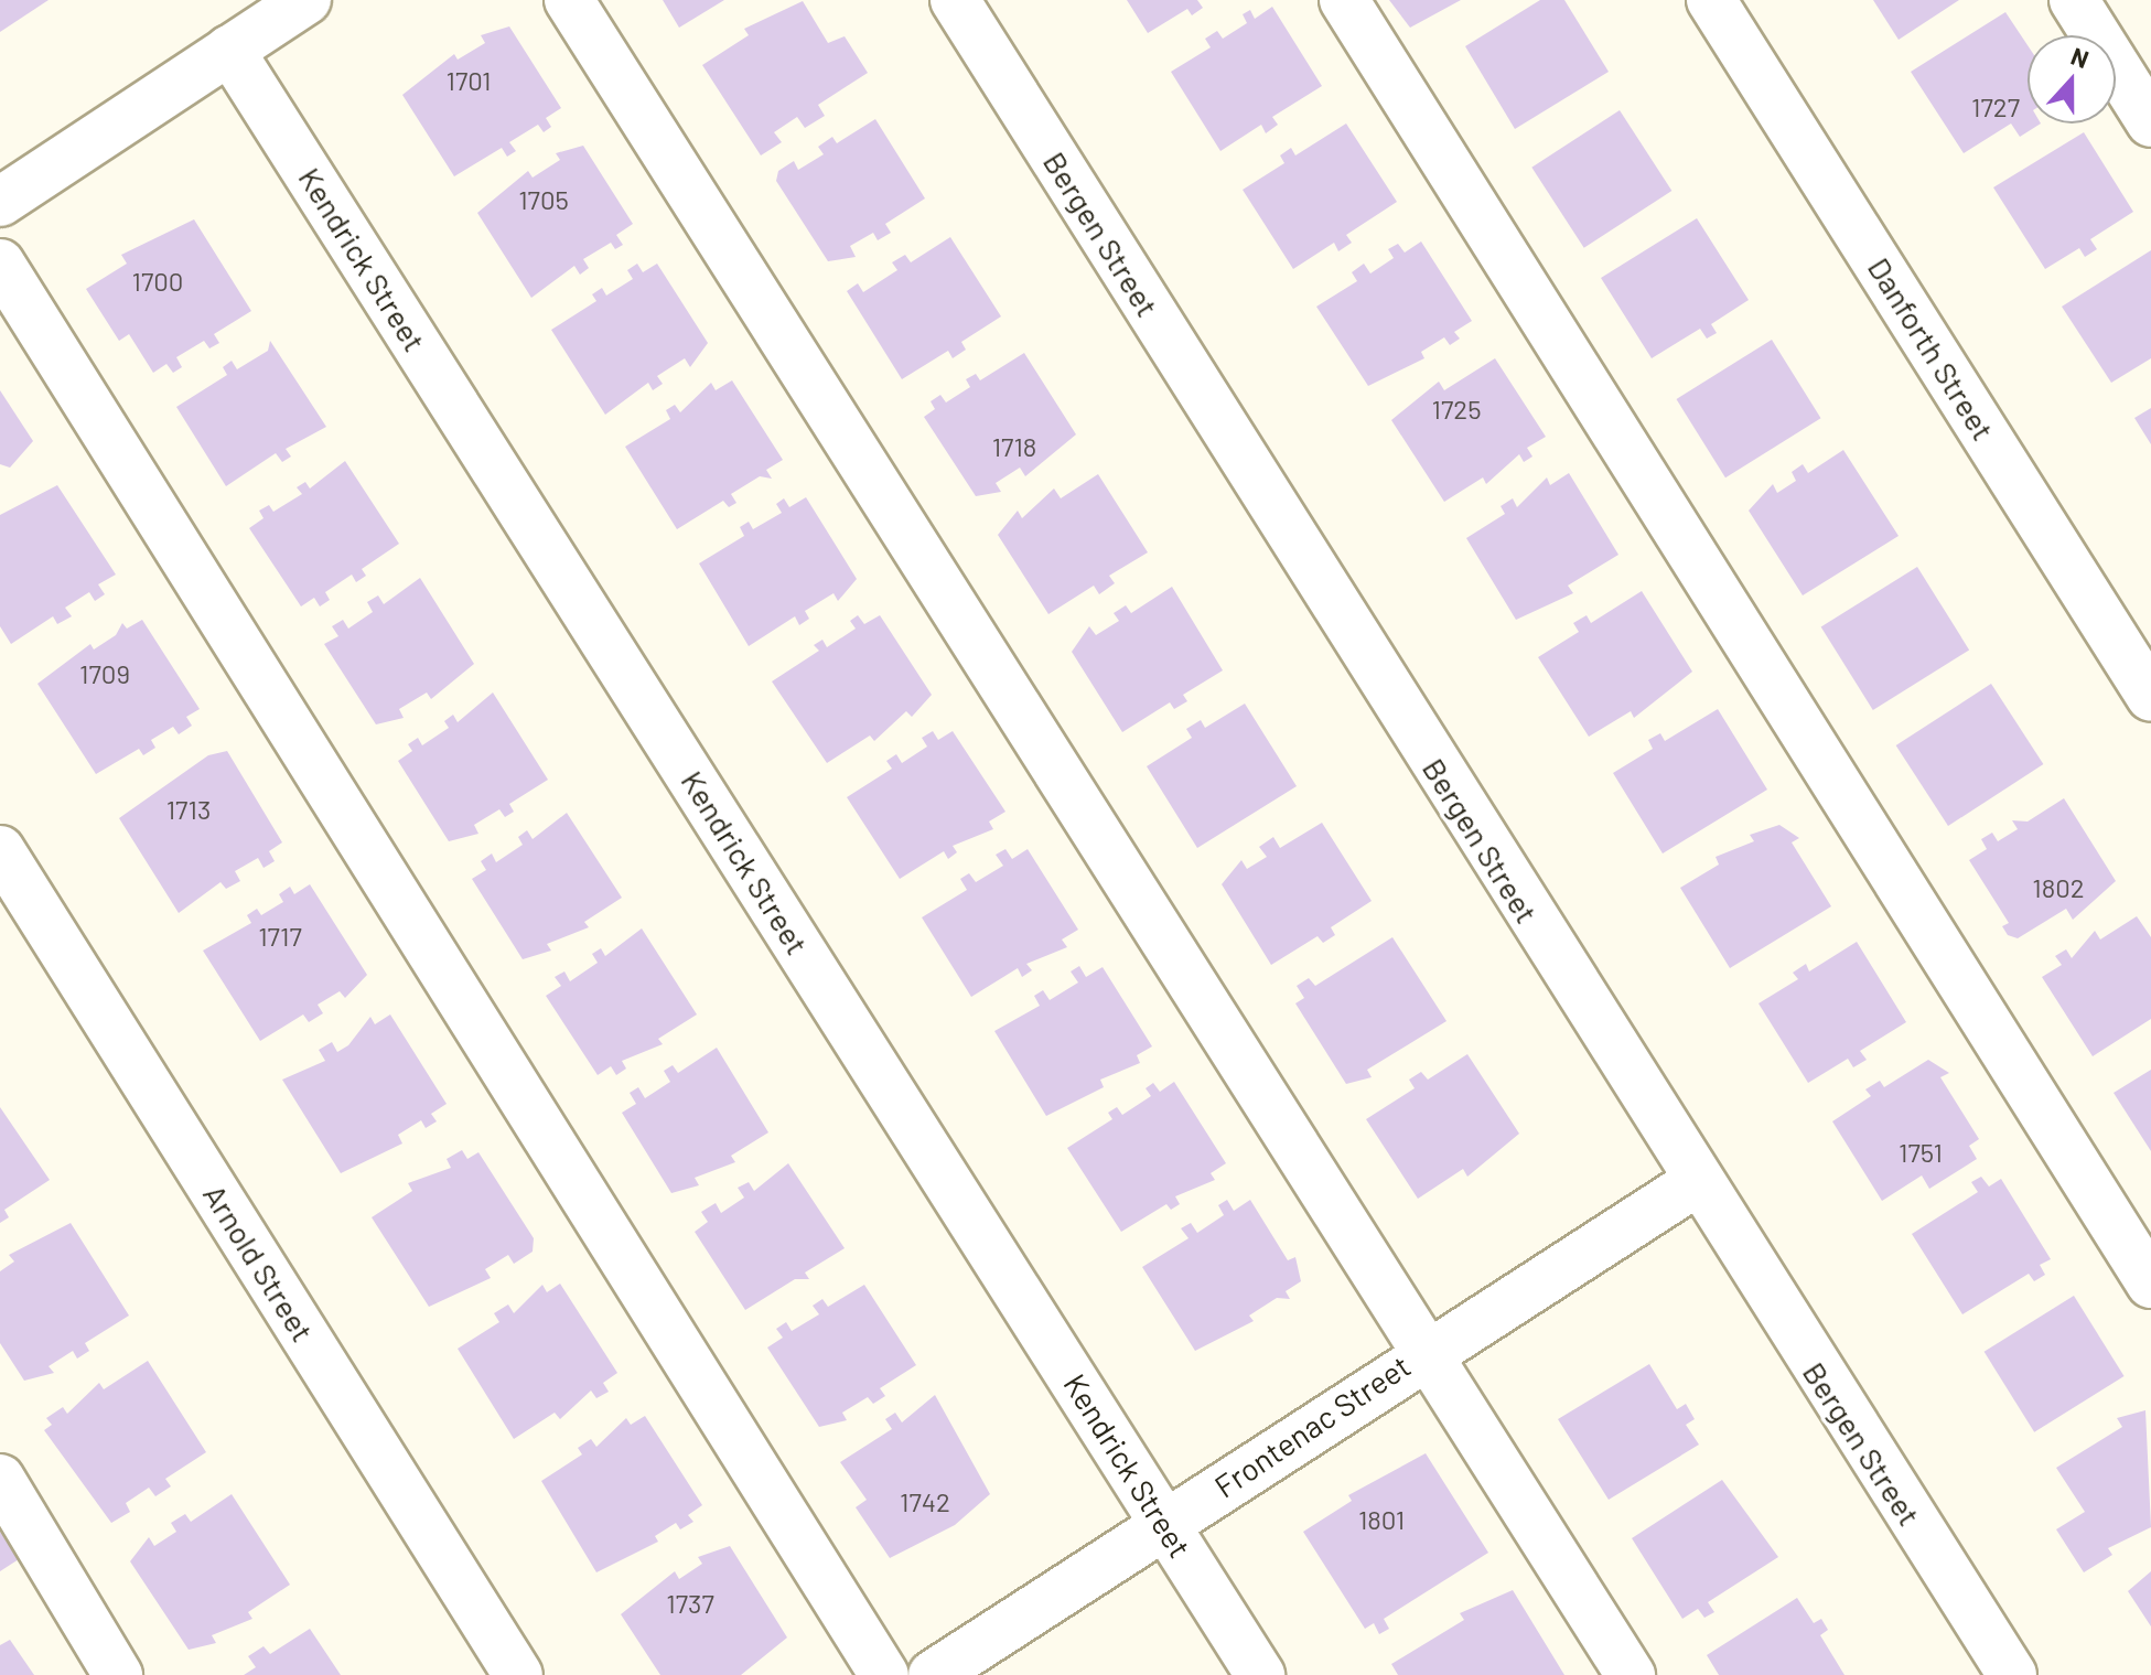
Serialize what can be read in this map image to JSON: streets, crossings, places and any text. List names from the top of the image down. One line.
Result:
{"streets":{"street":["Bergen Street","Kendrick Street","Danforth Street","Arnold Street","Frontenac Street"]},"crossings":[["Bergen Street","Frontenac Street"],["Kendrick Street","Frontenac Street"]],"house_numbers":["1701","1727","1705","1700","1725","1718","1709","1713","1802","1717","1751","1742","1801","1737"],"north":"top"}
